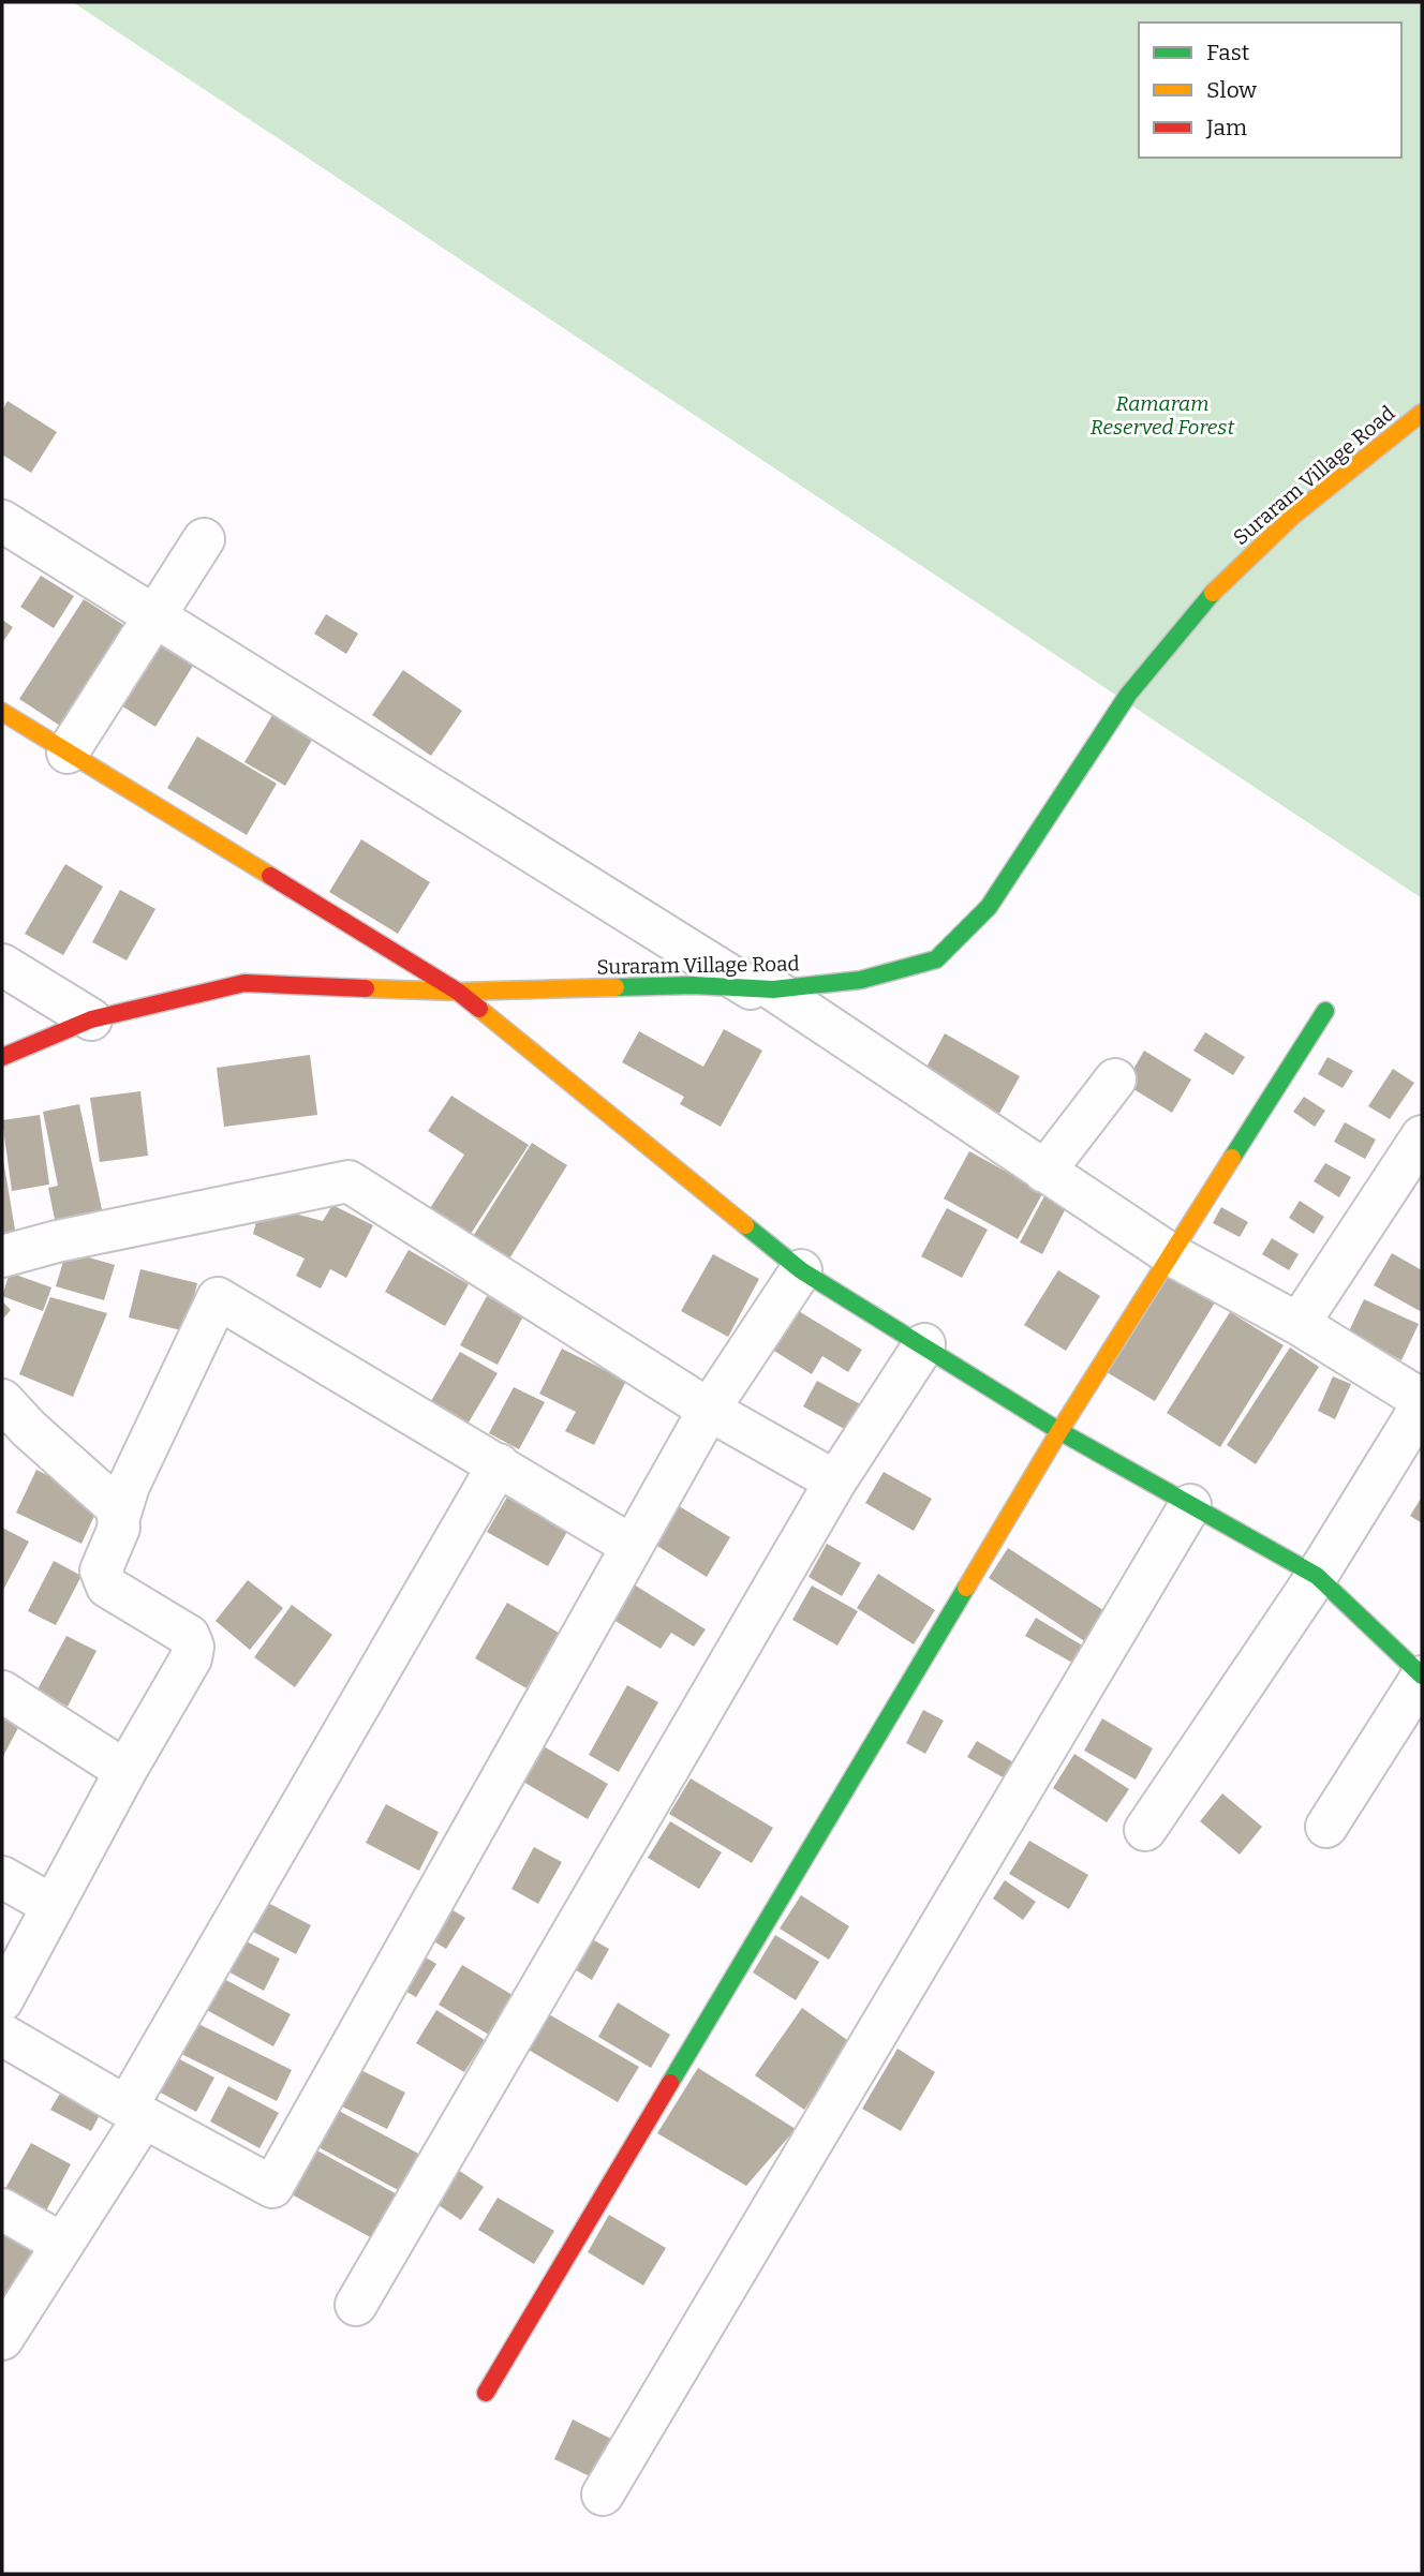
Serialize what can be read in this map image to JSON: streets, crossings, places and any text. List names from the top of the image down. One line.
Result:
{"streets":{"street":["Suraram Village Road"]},"parks":["Ramaram Reserved Forest"],"legend":["Fast","Slow","Jam"]}
